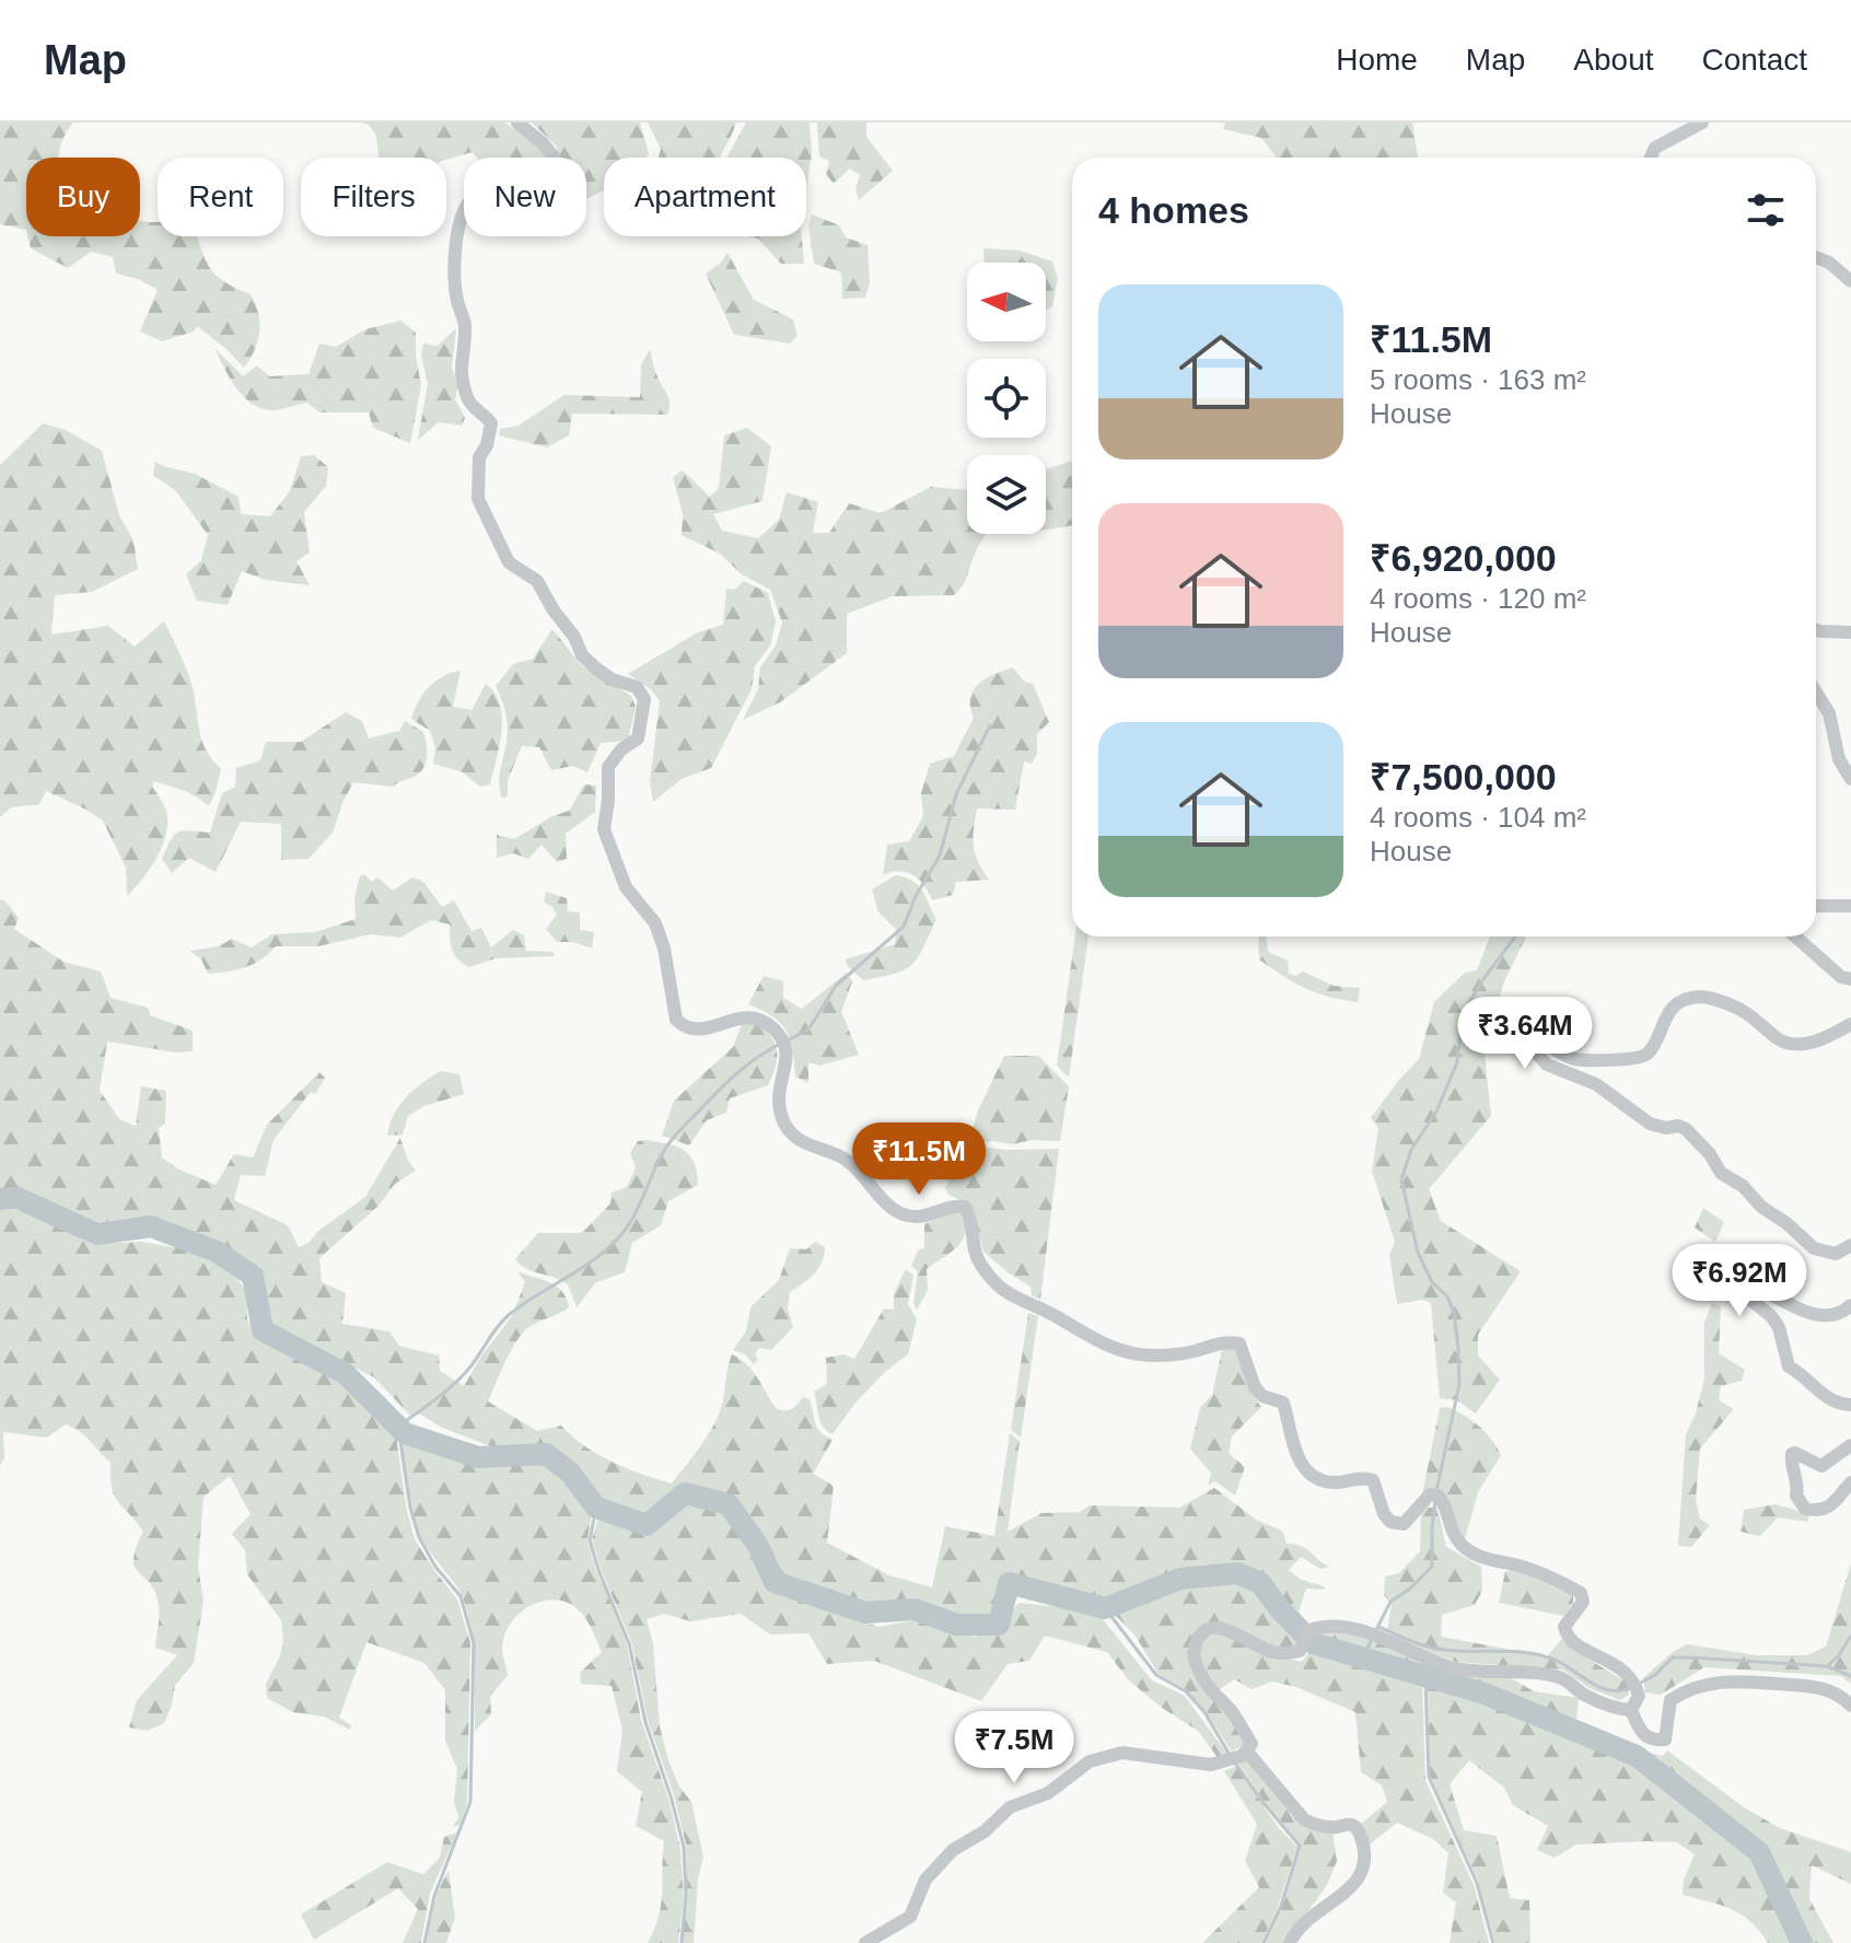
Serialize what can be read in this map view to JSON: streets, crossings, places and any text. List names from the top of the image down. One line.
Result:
{"north":"left","page":{"header":"Map","nav":["Home","Map","About","Contact"],"chip":["Buy","Rent","Filters","New","Apartment"],"heading":"4 homes","list":[{"name":"₹11.5M","note":"5 rooms · 163 m² · House"},{"name":"₹6,920,000","note":"4 rooms · 120 m² · House"},{"name":"₹7,500,000","note":"4 rooms · 104 m² · House"}],"price":["₹3.64M","₹11.5M","₹6.92M","₹7.5M"]}}
